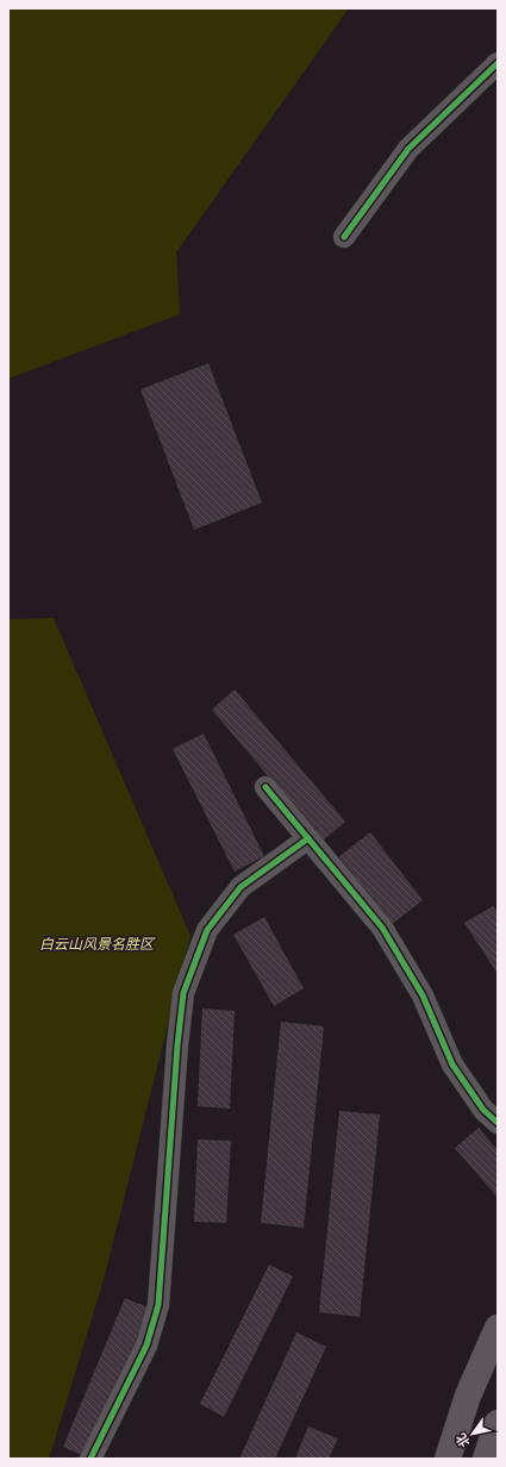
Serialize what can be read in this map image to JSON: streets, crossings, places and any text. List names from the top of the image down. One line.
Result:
{"parks":["白云山风景名胜区"],"north":"bottom left"}
